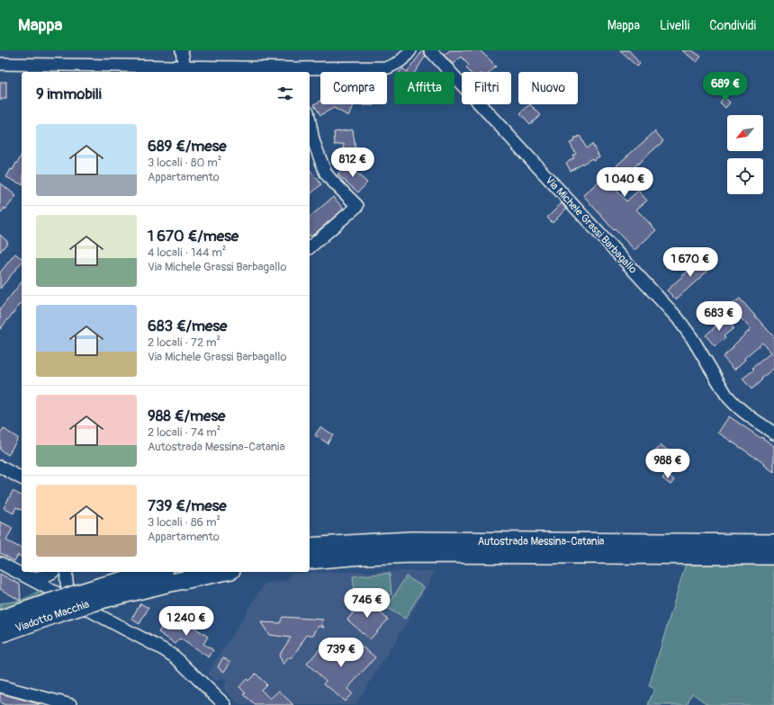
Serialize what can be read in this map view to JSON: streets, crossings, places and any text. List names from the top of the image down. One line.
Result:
{"streets":{"highway":["Autostrada Messina-Catania","Viadotto Macchia"],"street":["Via Michele Grassi Barbagallo"]},"north":"bottom left","page":{"header":"Mappa","nav":["Mappa","Livelli","Condividi"],"price":["689 €","812 €","1 040 €","1 670 €","683 €","988 €","746 €","1 240 €","739 €"],"chip":["Compra","Affitta","Filtri","Nuovo"],"heading":"9 immobili","list":[{"name":"689 €/mese","note":"3 locali · 80 m² · Appartamento"},{"name":"1 670 €/mese","note":"4 locali · 144 m² · Via Michele Grassi Barbagallo"},{"name":"683 €/mese","note":"2 locali · 72 m² · Via Michele Grassi Barbagallo"},{"name":"988 €/mese","note":"2 locali · 74 m² · Autostrada Messina-Catania"},{"name":"739 €/mese","note":"3 locali · 86 m² · Appartamento"}]}}
